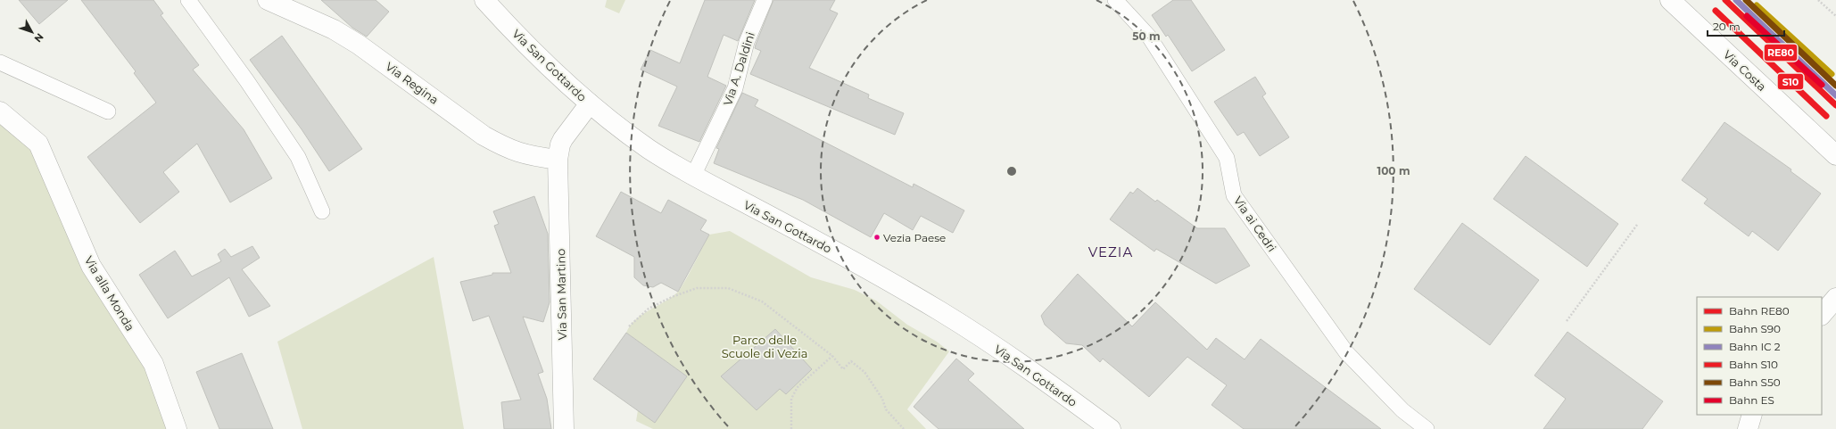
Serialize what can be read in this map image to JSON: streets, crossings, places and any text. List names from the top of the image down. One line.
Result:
{"streets":{"street":["Via San Gottardo","Via Costa","Via Regina","Via alla Monda","Via San Martino"],"lane":["Via A. Daldini","Via ai Cedri"]},"crossings":[["Via San Gottardo","Via A. Daldini"],["Via San Gottardo","Via San Martino"],["Via Regina","Via San Martino"]],"districts":["VEZIA"],"parks":["Parco delle Scuole di Vezia"],"places":["Vezia Paese"],"lines":["rail line RE80","rail line S50","rail line S90","rail line S10","rail line ES"],"legend":["Bahn RE80","Bahn S90","Bahn IC 2","Bahn S10","Bahn S50","Bahn ES"],"scale_bar":"20 m","north":"bottom right","rings":["50 m","100 m"]}
